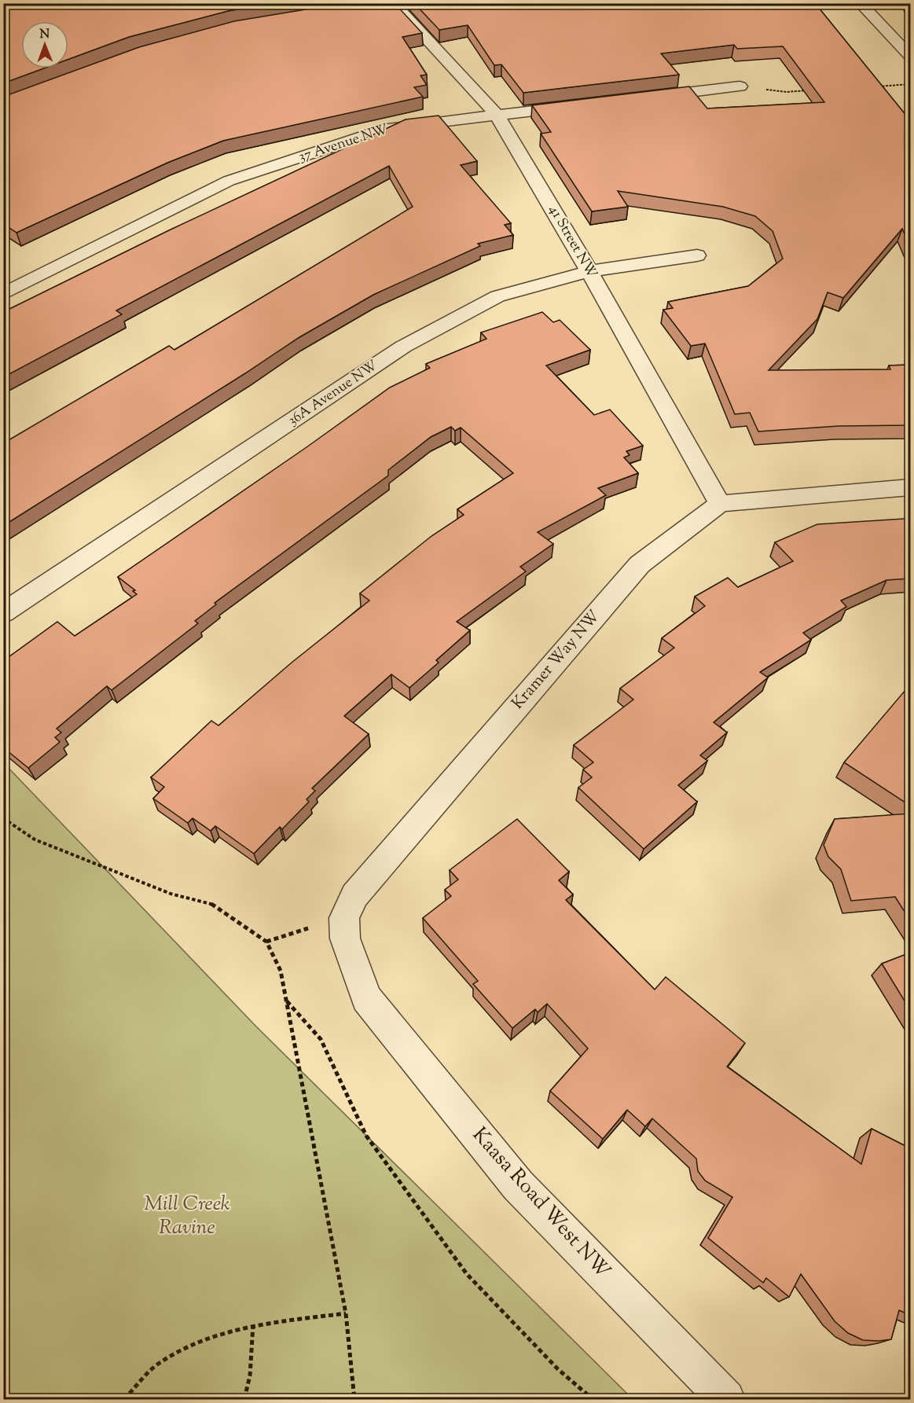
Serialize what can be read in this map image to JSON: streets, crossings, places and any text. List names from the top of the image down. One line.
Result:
{"streets":{"street":["37 Avenue NW","41 Street NW","36A Avenue NW","Kramer Way NW","Kaasa Road West NW"]},"crossings":[["37 Avenue NW","41 Street NW"],["41 Street NW","36A Avenue NW"],["41 Street NW","Kramer Way NW"],["Kramer Way NW","Kaasa Road West NW"]],"parks":["Mill Creek Ravine"],"north":"top"}
